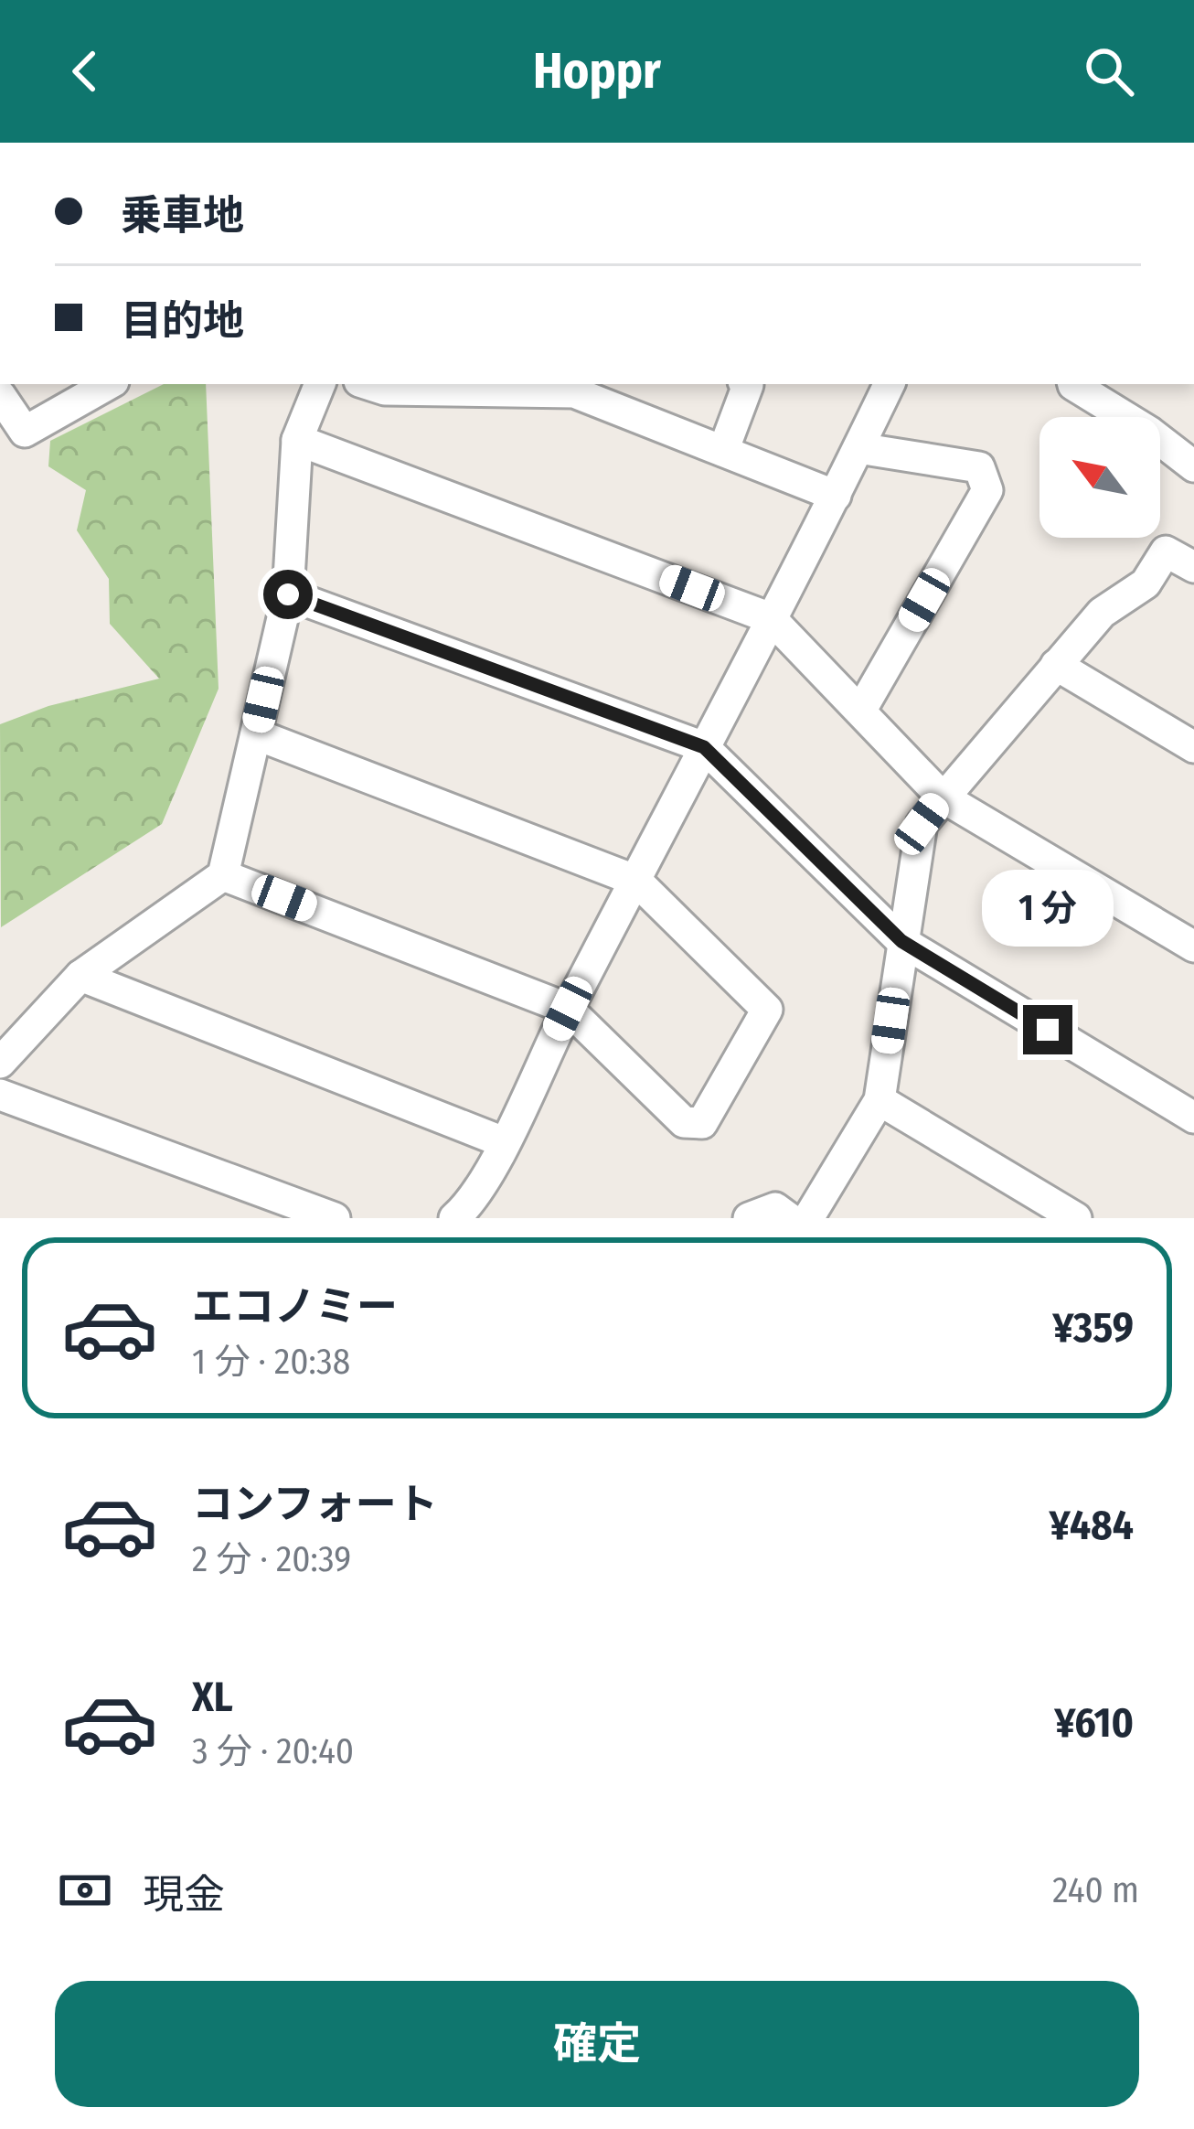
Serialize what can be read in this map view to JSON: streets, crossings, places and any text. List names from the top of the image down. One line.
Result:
{"north":"top left","page":{"header":"Hoppr","banner":["乗車地","目的地"],"bubble":"1 分","list":[{"name":"エコノミー","note":"1 分 · 20:38","value":"¥359"},{"name":"コンフォート","note":"2 分 · 20:39","value":"¥484"},{"name":"XL","note":"3 分 · 20:40","value":"¥610"}],"pay":["現金","240 m"],"buttons":"確定"}}
